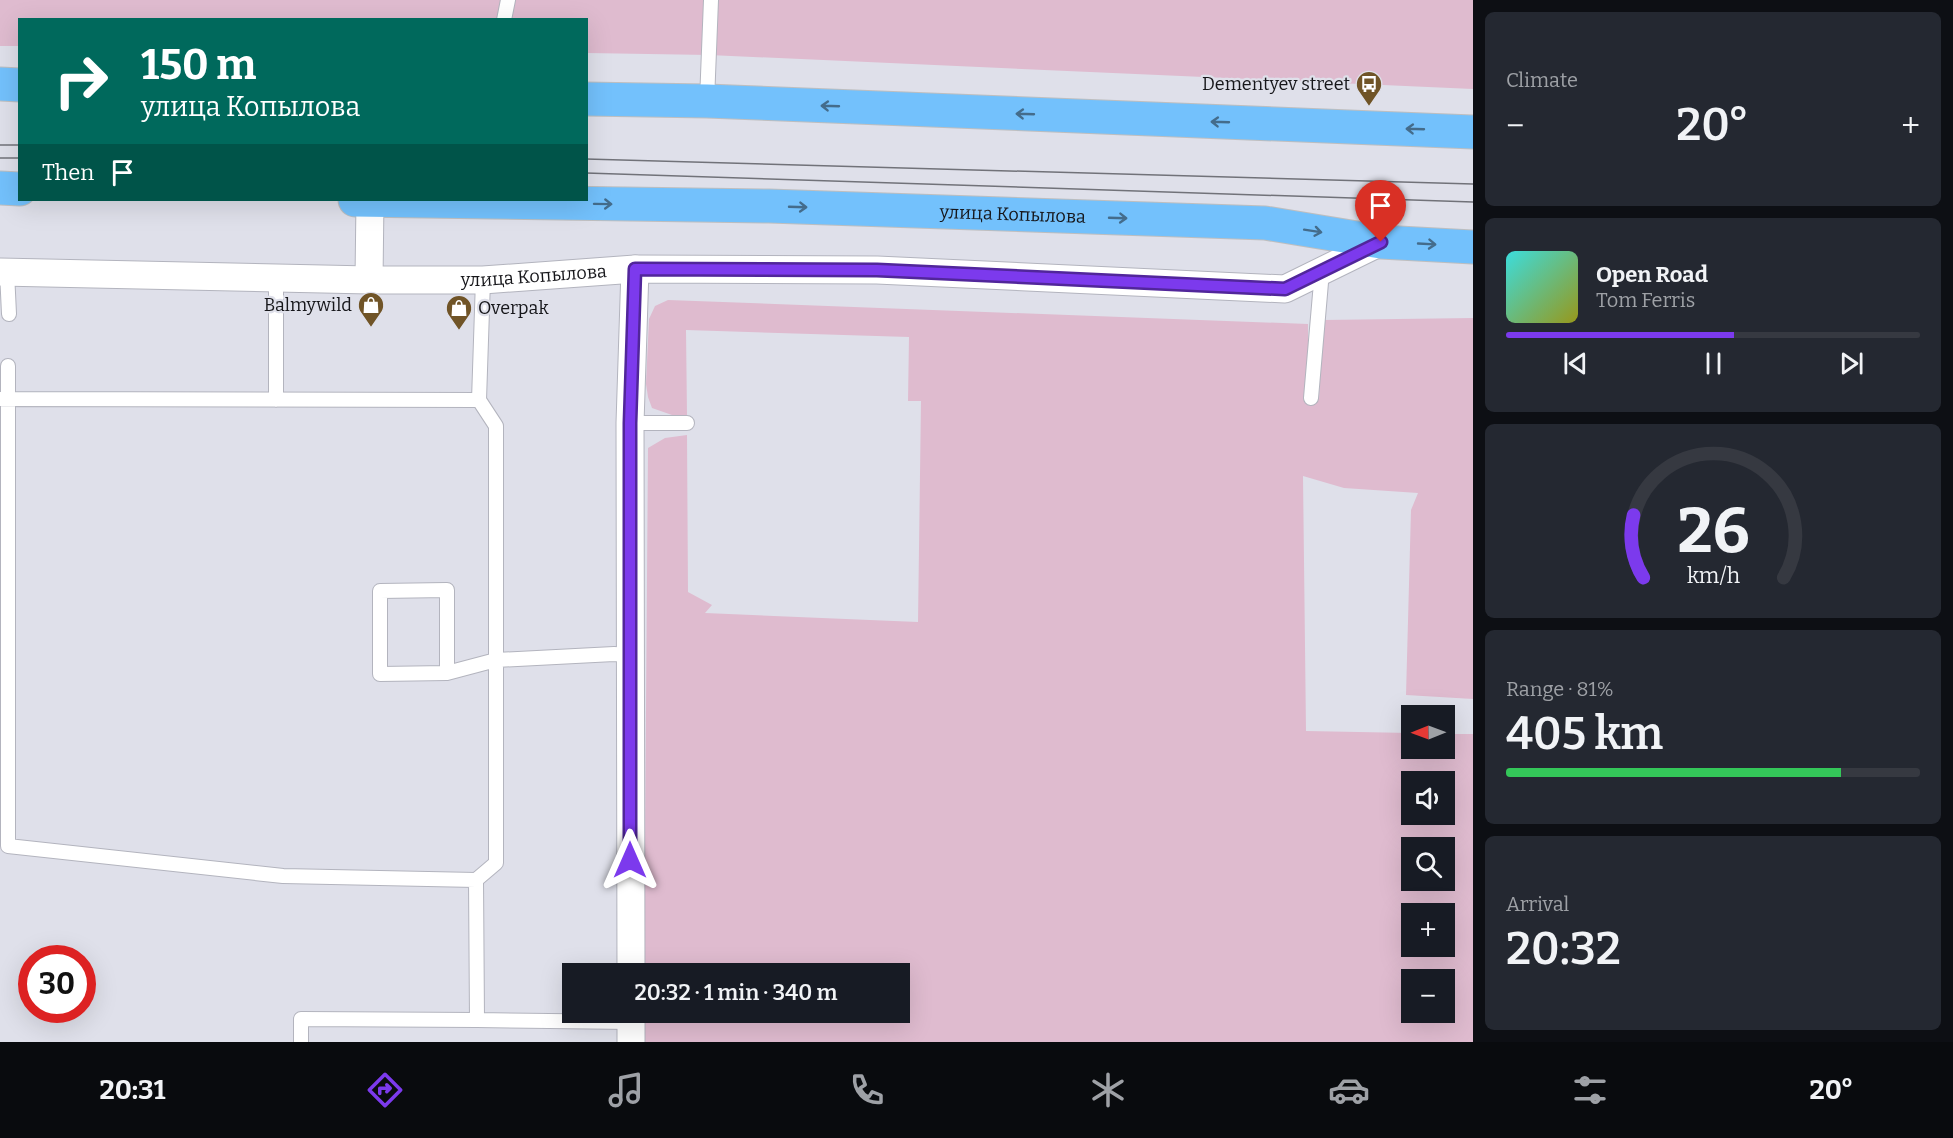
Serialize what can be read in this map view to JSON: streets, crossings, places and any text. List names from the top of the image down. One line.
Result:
{"streets":{"main road":["улица Копылова"]},"places":{"bus stop":["Dementyev street"],"shop":["Balmywild","Overpak"]},"north":"left","page":{"tile":["Climate",["Range · 81%","405 km"],["Arrival","20:32"]],"turn":["150 m","улица Копылова"],"heat":["−","20°","+"],"then":"Then","song":["Open Road","Tom Ferris"],"map_buttons":["+","−"],"limit":"30","trip":"20:32 · 1 min · 340 m","tabs":["20:31","20°"],"gauge":["26","km/h"]}}
